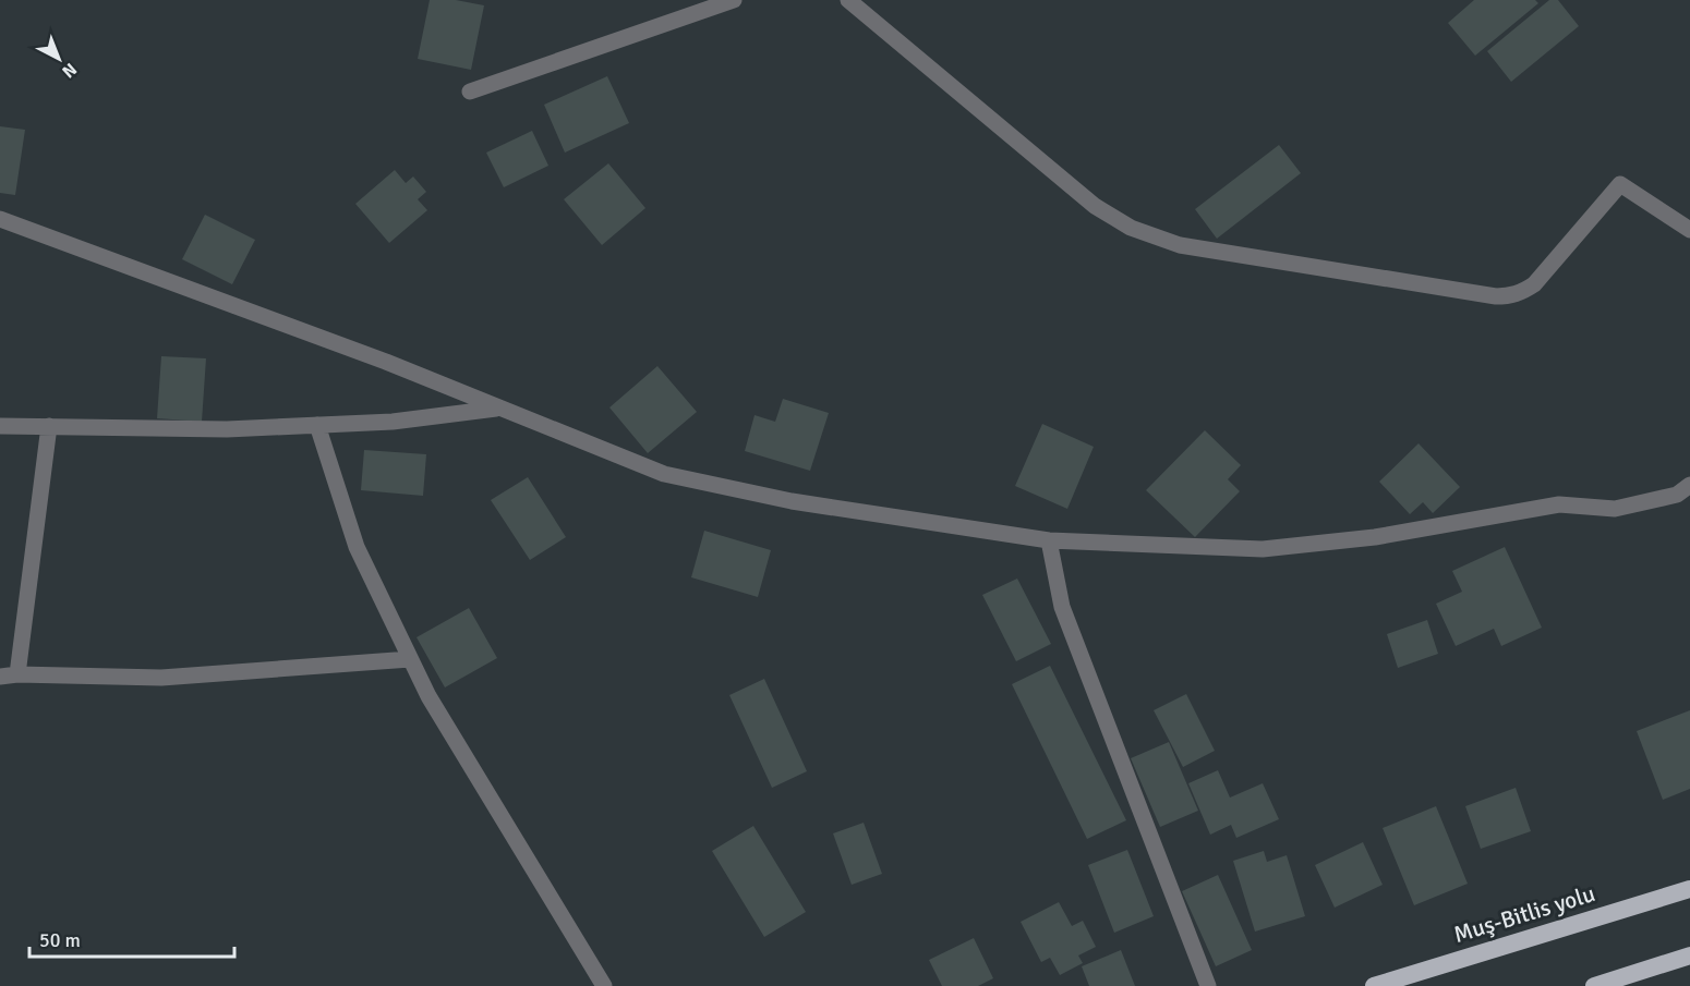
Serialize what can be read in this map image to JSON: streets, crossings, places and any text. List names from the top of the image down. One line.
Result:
{"streets":{"highway":["Muş-Bitlis yolu"]},"scale_bar":"50 m","north":"bottom right"}
